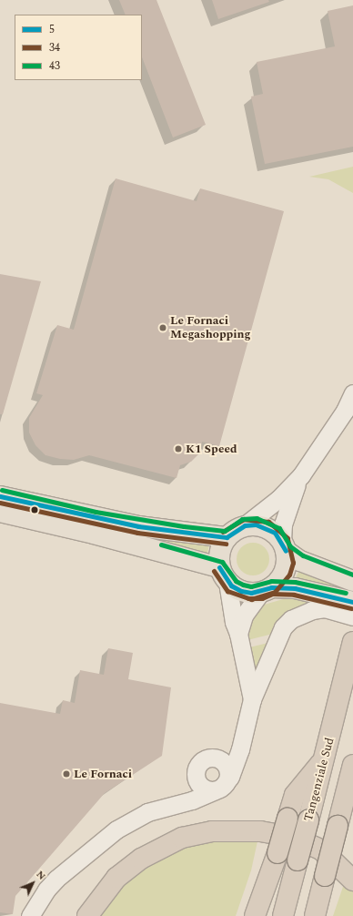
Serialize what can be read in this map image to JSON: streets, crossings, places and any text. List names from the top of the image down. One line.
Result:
{"streets":{"highway":["Tangenziale Sud"]},"places":["Le Fornaci Megashopping","K1 Speed","Le Fornaci"],"lines":["transit line 43","transit line 5","transit line 34"],"legend":["5","34","43"],"north":"top right"}
